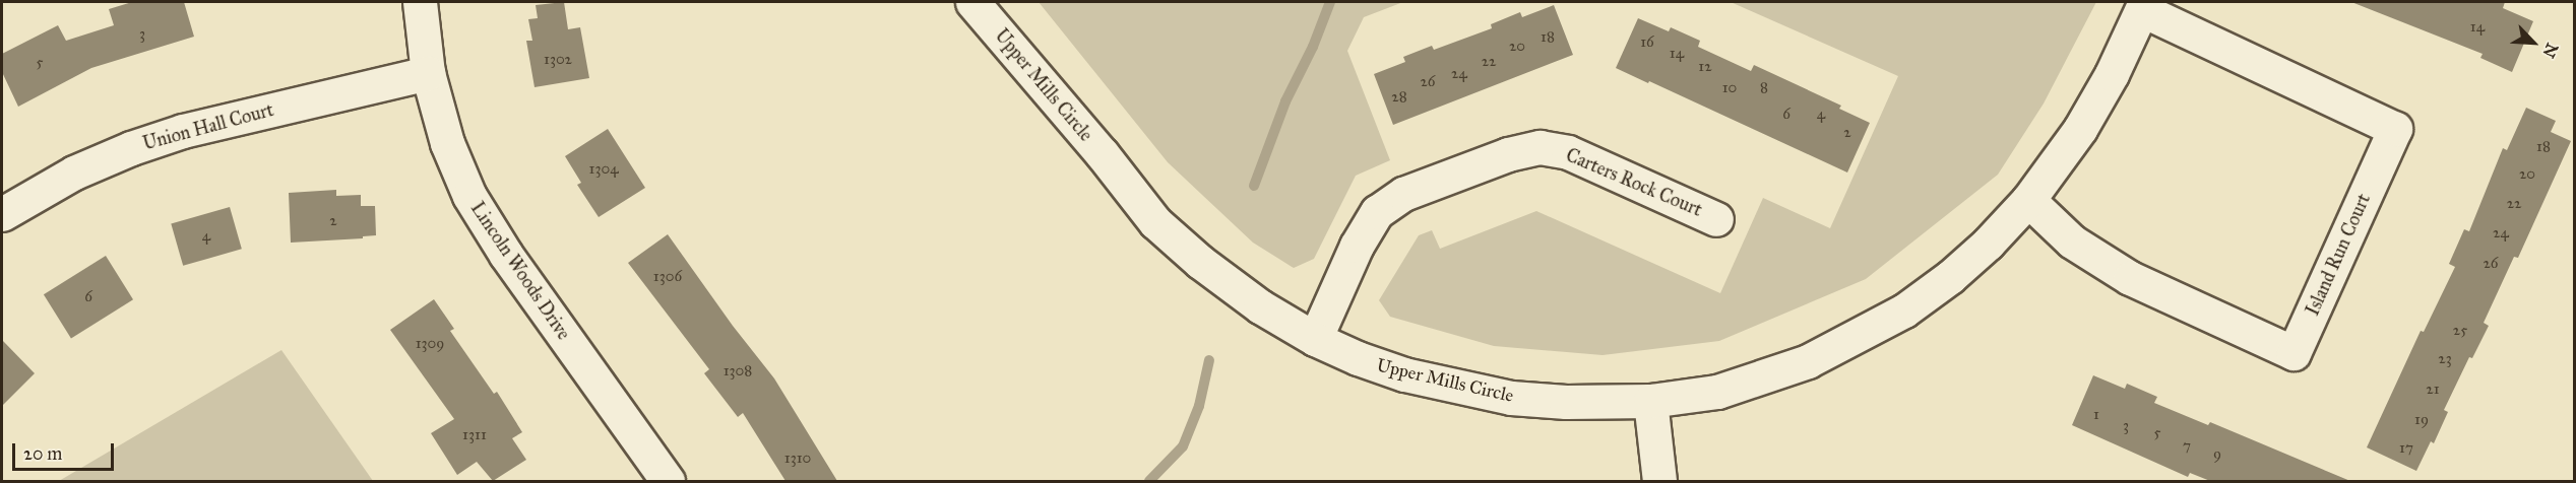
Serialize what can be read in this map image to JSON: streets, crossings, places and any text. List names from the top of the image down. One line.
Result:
{"streets":{"street":["Upper Mills Circle","Union Hall Court","Carters Rock Court","Island Run Court","Lincoln Woods Drive"]},"crossings":[["Upper Mills Circle","Carters Rock Court"],["Upper Mills Circle","Island Run Court"],["Union Hall Court","Lincoln Woods Drive"]],"house_numbers":["14","3","18","16","20","14","1302","22","5","12","24","26","10","8","28","6","4","2","18","1304","20","22","2","24","4","26","1306","6","25","1309","23","1308","21","1","19","3","5","1311","7","17","9","1310"],"scale_bar":"20 m","north":"bottom right"}
